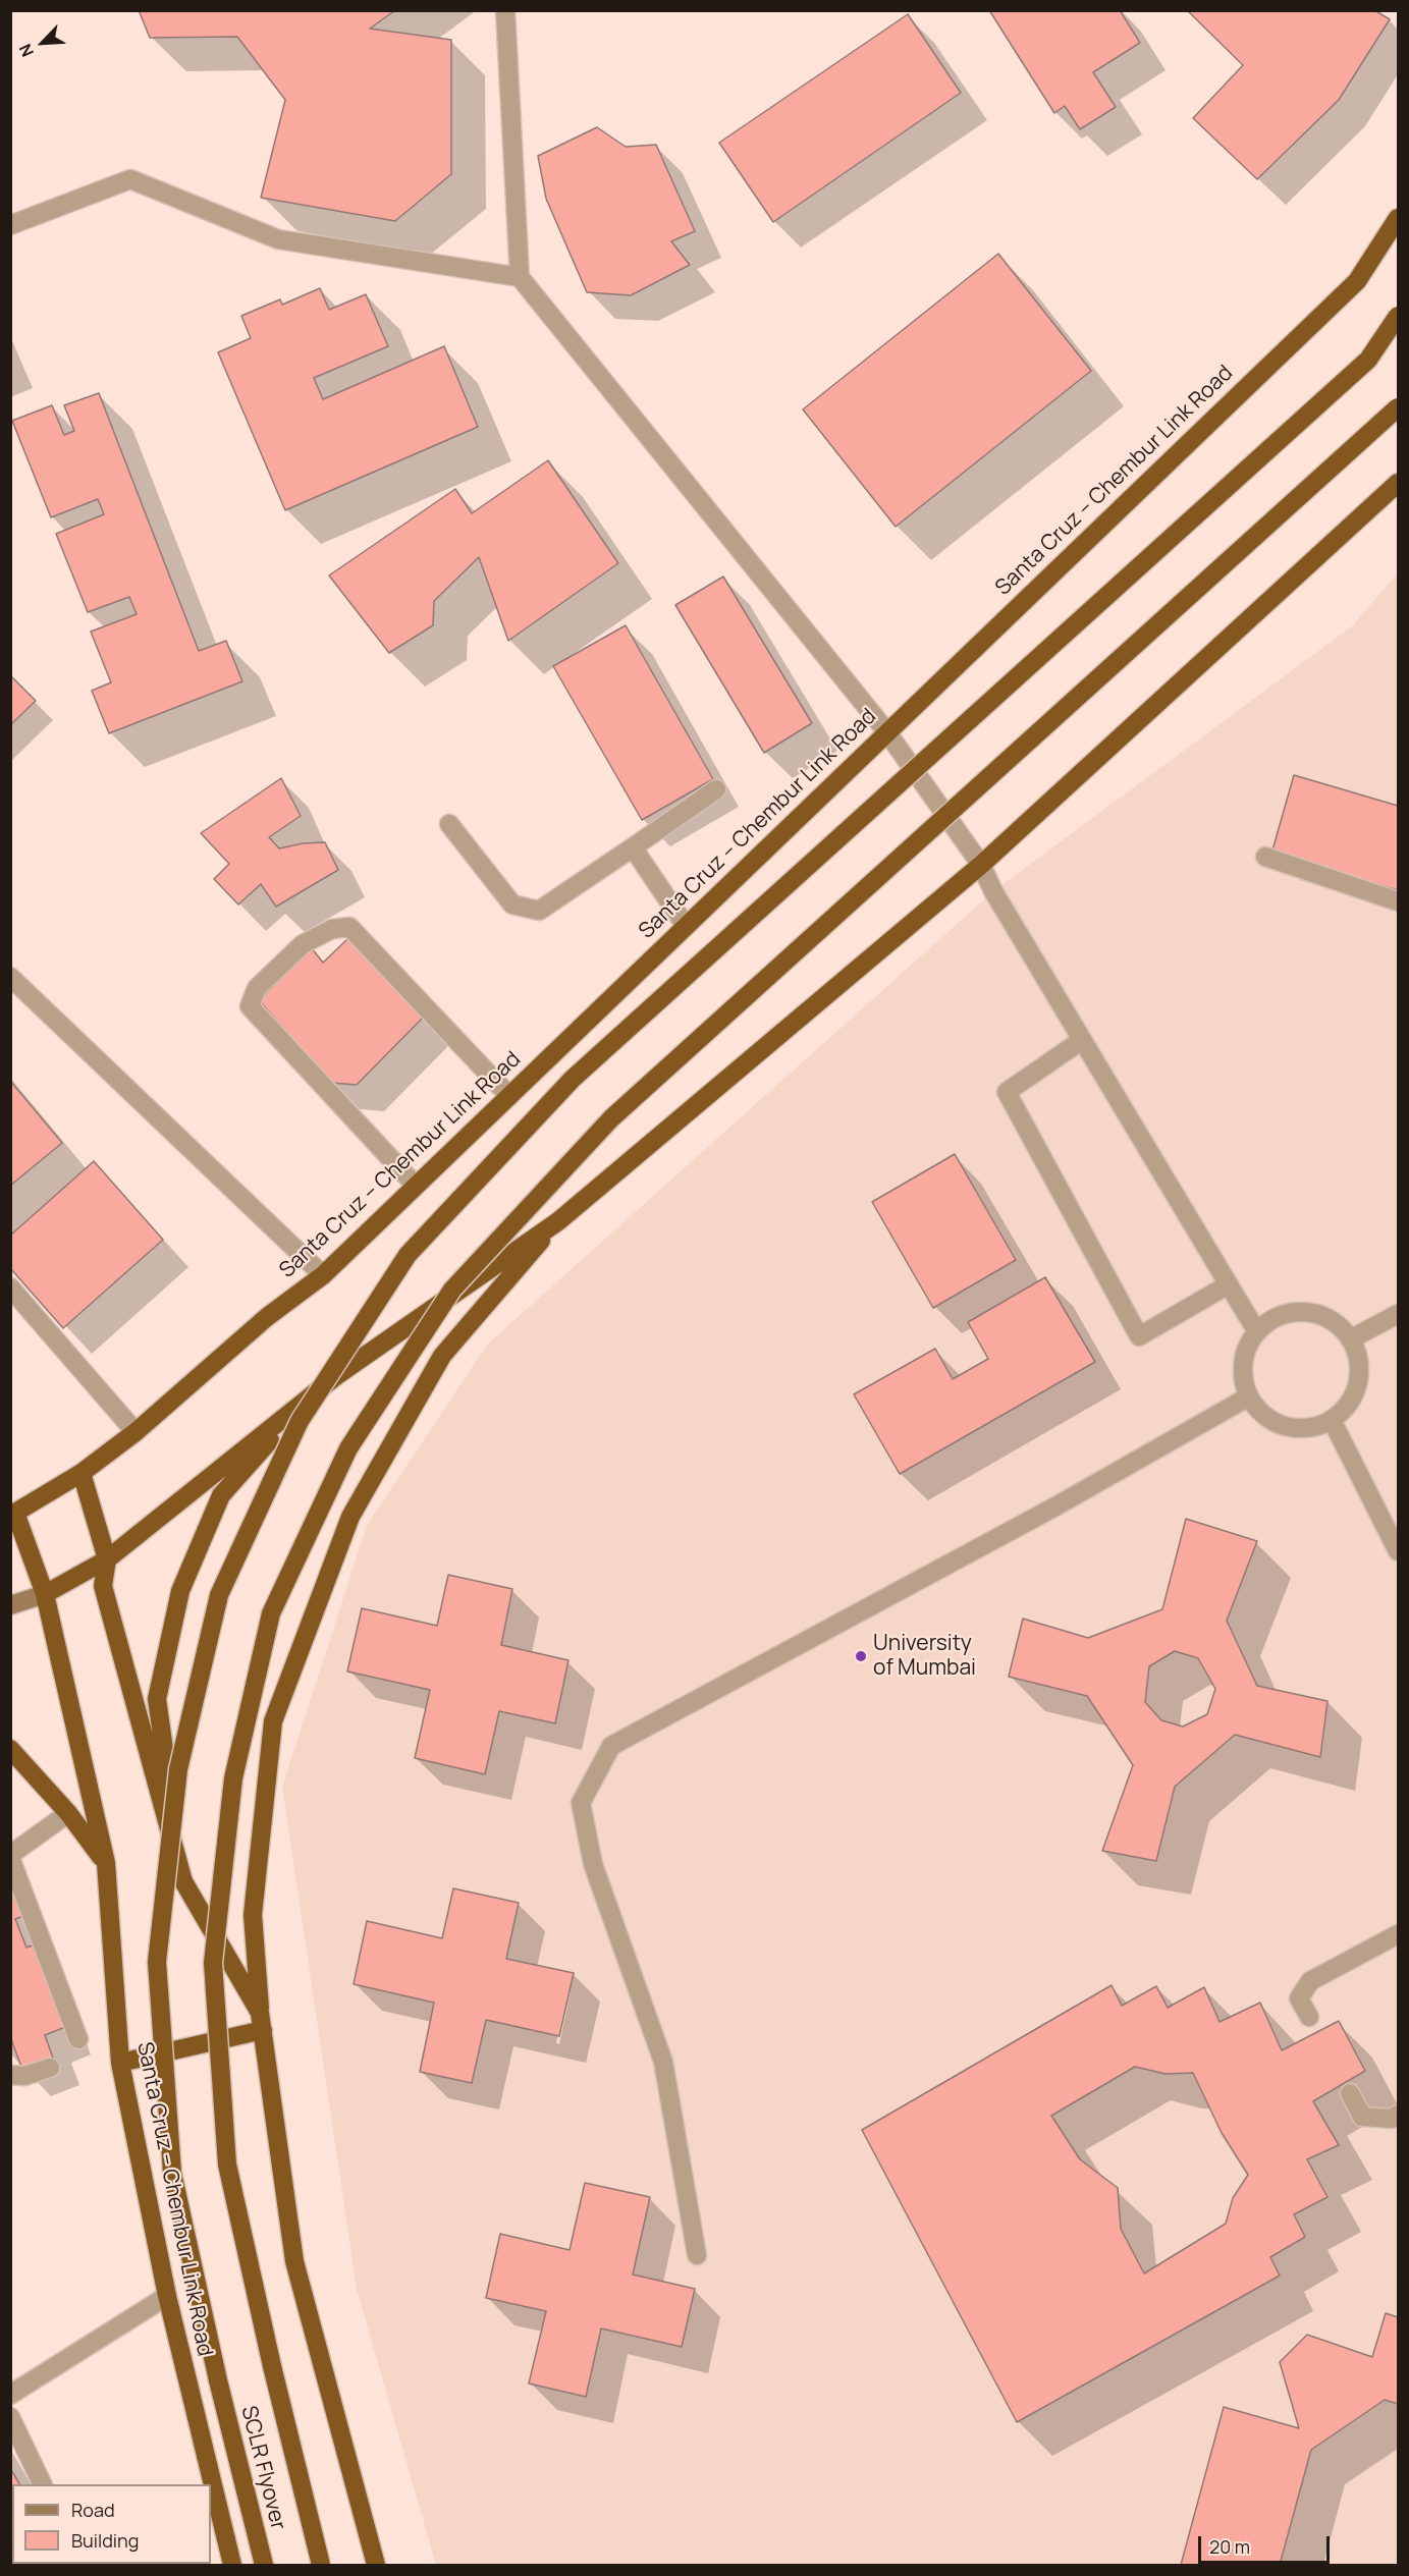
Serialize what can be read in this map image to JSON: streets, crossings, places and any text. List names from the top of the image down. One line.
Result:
{"streets":{"highway":["Santa Cruz – Chembur Link Road","SCLR Flyover"]},"places":["University of Mumbai"],"legend":["Road","Building"],"scale_bar":"20 m","north":"bottom left"}
